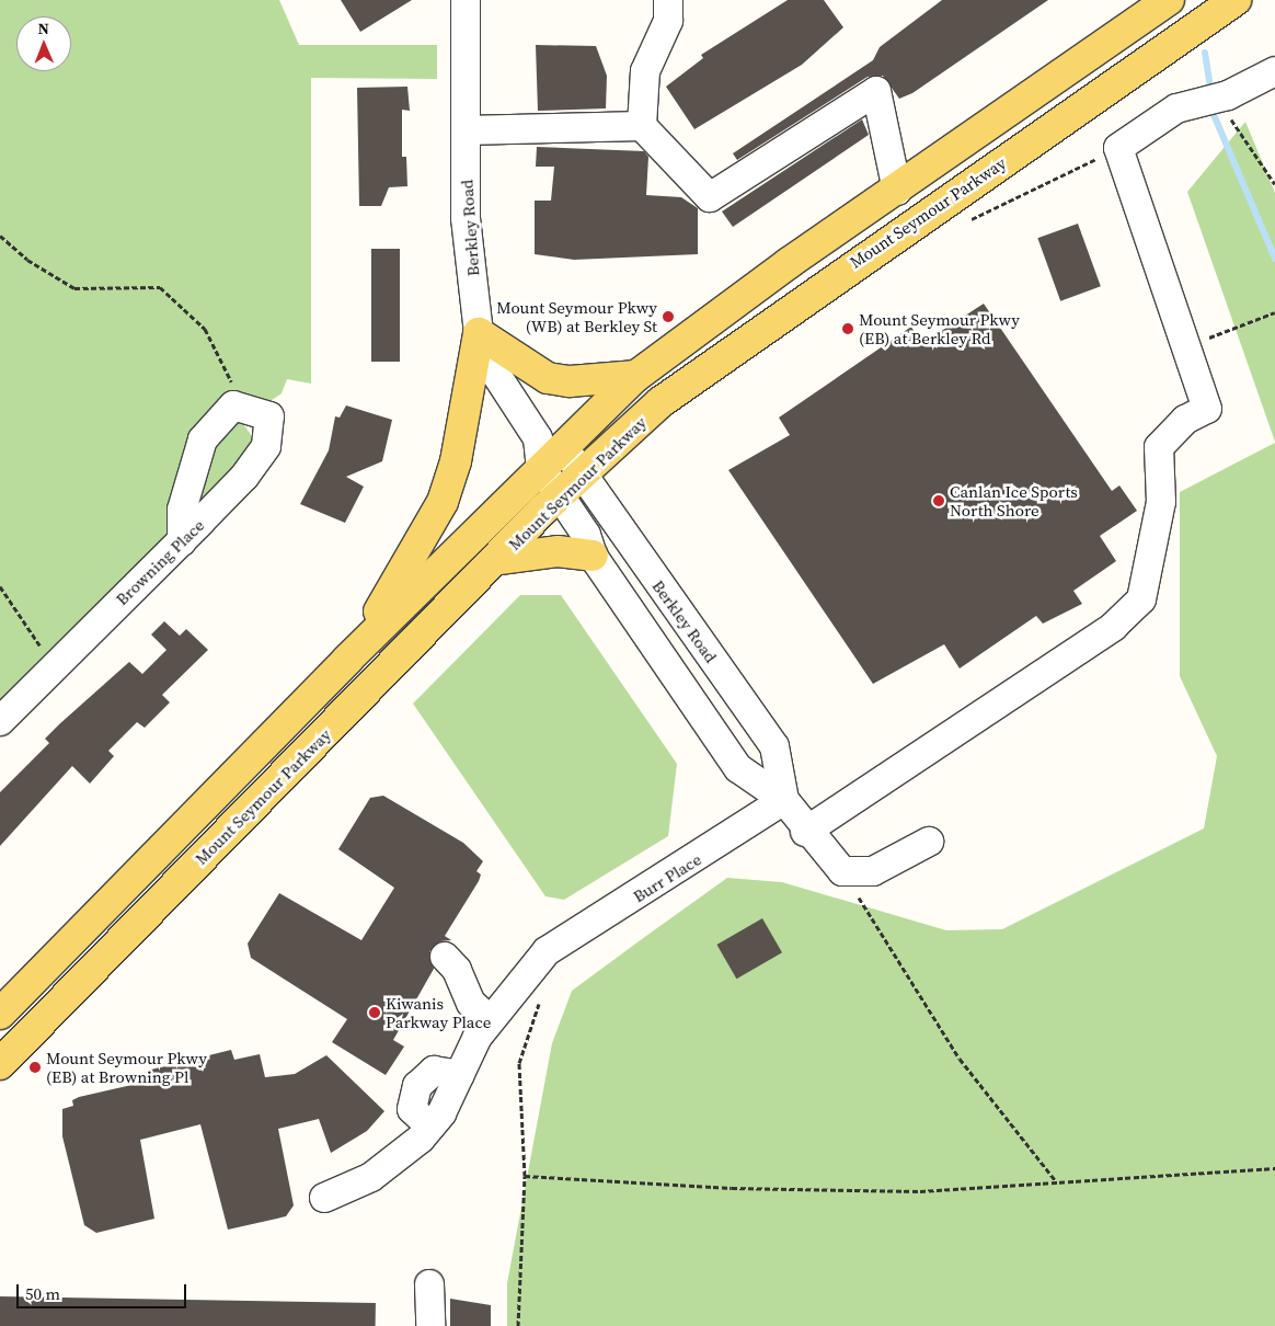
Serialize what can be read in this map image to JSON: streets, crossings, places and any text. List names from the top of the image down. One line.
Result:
{"streets":{"main road":["Mount Seymour Parkway"],"street":["Berkley Road","Browning Place","Burr Place"]},"crossings":[["Mount Seymour Parkway","Berkley Road"],["Berkley Road","Burr Place"]],"places":["Mount Seymour Pkwy (WB) at Berkley St","Mount Seymour Pkwy (EB) at Berkley Rd","Canlan Ice Sports North Shore","Kiwanis Parkway Place","Mount Seymour Pkwy (EB) at Browning Pl"],"scale_bar":"50 m","north":"top"}
